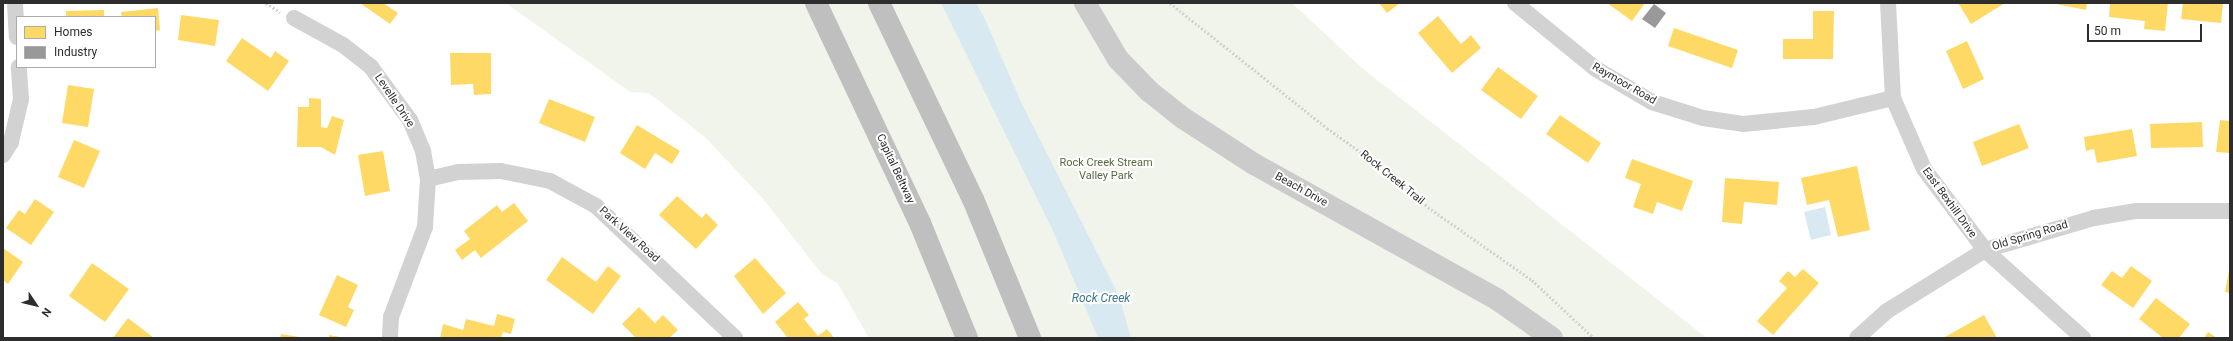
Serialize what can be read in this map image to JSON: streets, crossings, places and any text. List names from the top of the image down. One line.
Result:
{"streets":{"highway":["Capital Beltway"],"street":["Raymoor Road","Levelle Drive","Beach Drive","East Bexhill Drive","Park View Road","Old Spring Road"],"path":["Rock Creek Trail"]},"crossings":[["Raymoor Road","East Bexhill Drive"],["Levelle Drive","Park View Road"],["East Bexhill Drive","Old Spring Road"]],"water":["Rock Creek"],"parks":["Rock Creek Stream Valley Park"],"legend":["Homes","Industry"],"scale_bar":"50 m","north":"bottom right"}
